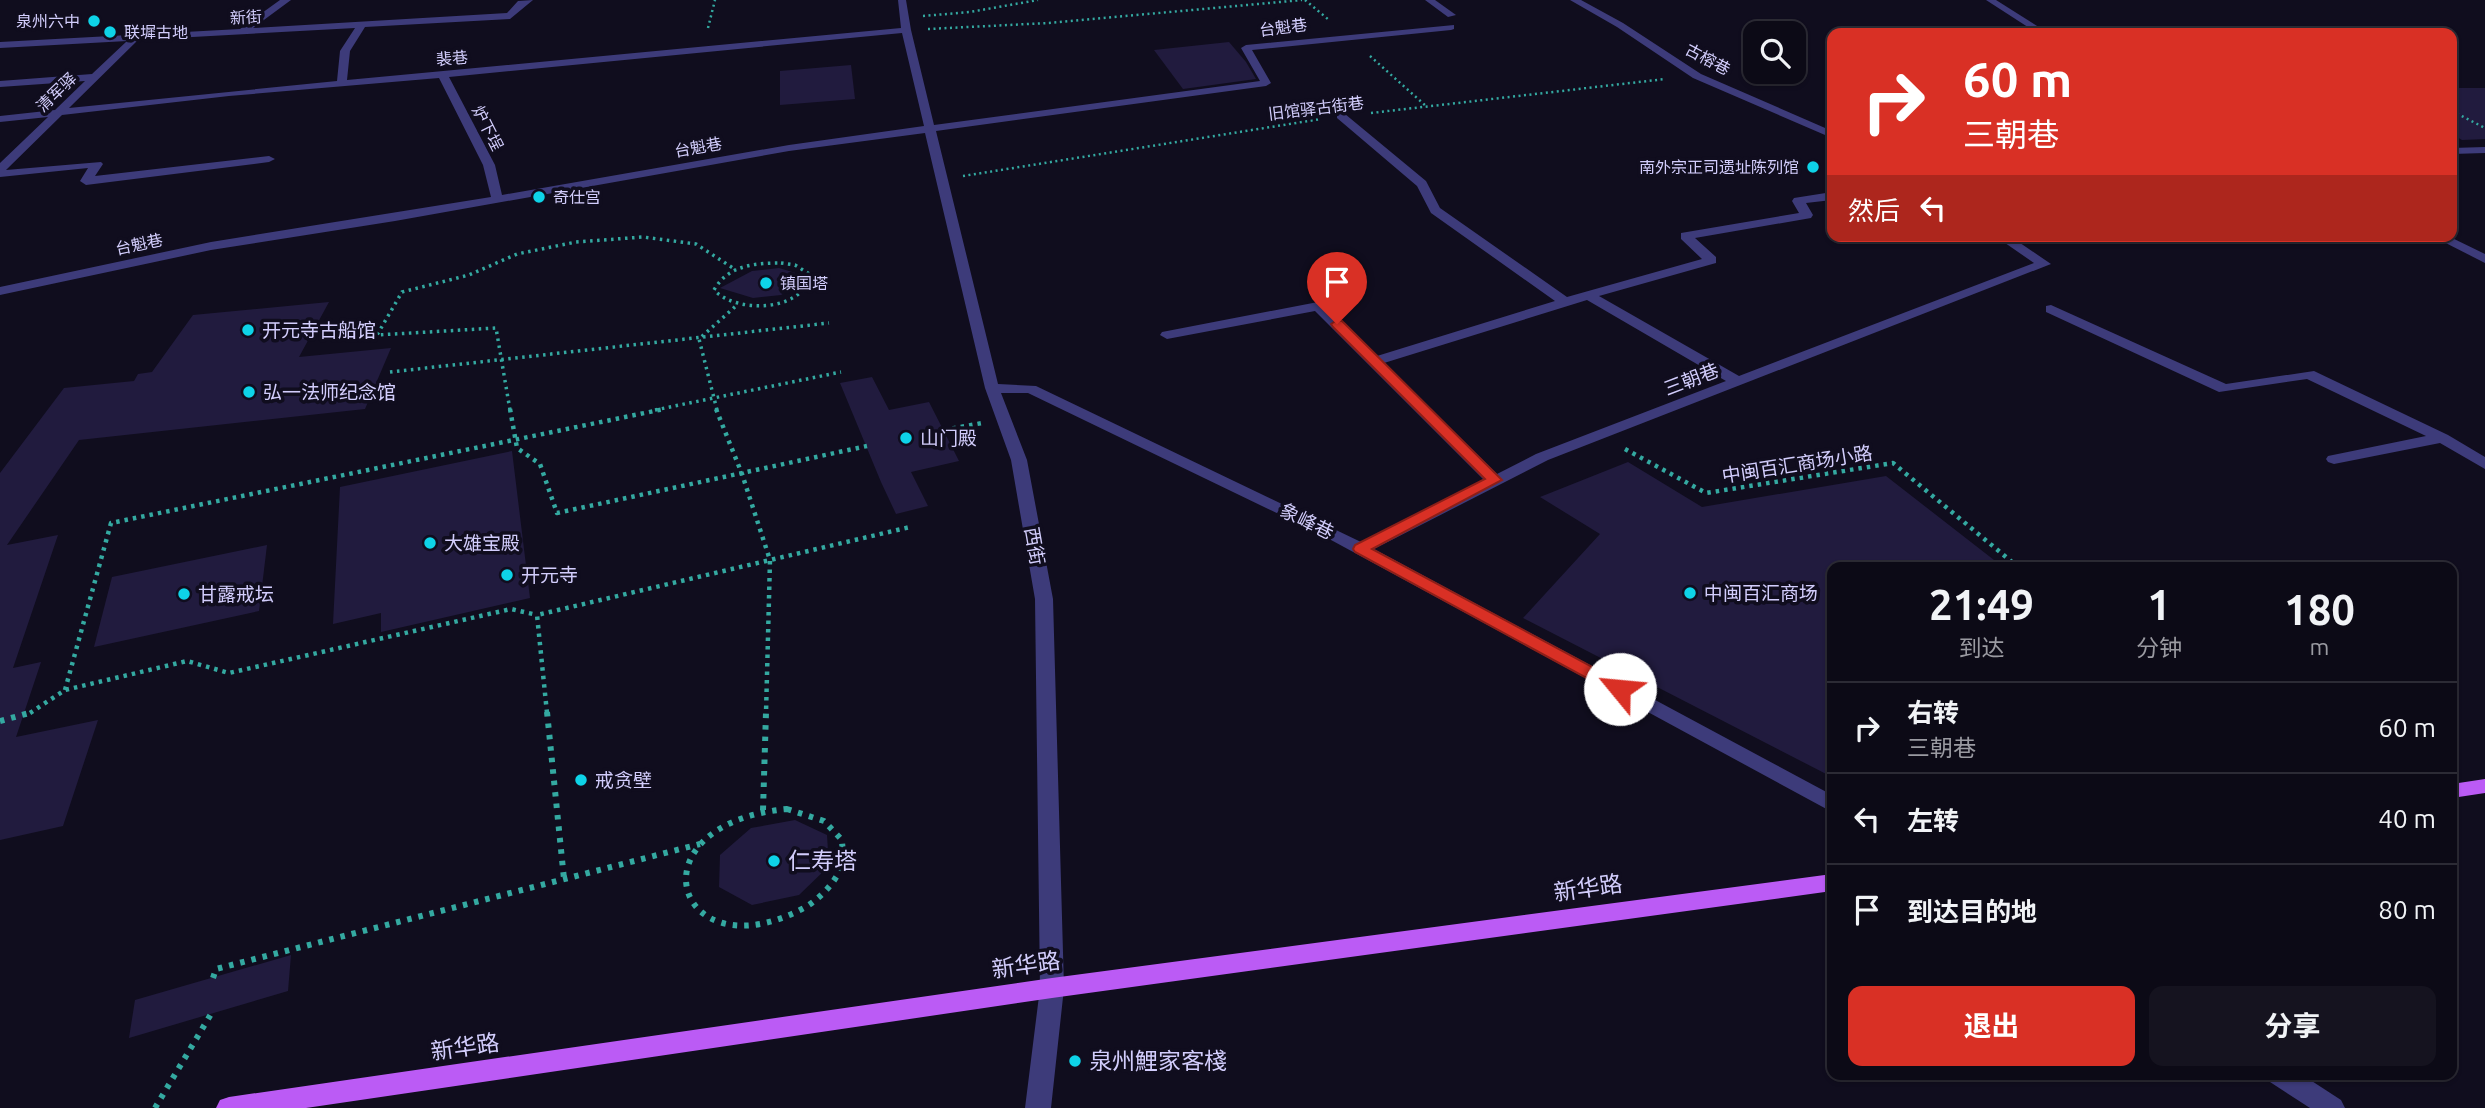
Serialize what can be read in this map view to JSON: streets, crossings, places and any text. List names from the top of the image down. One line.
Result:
{"streets":{"main road":["新华路"],"street":["新街","台魁巷","裴巷","古榕巷","清军驿","炉下埕","三朝巷","象峰巷","西街"],"path":["旧馆驿古街巷","中闽百汇商场小路"]},"crossings":[["新街","清军驿"],["台魁巷","炉下埕"],["台魁巷","西街"],["裴巷","清军驿"],["裴巷","炉下埕"],["裴巷","西街"],["古榕巷","旧馆驿古街巷"],["旧馆驿古街巷","西街"],["三朝巷","中闽百汇商场小路"],["三朝巷","象峰巷"],["象峰巷","西街"],["西街","新华路"]],"places":["泉州六中","联墀古地","南外宗正司遗址陈列馆","奇仕宫","镇国塔","开元寺古船馆","弘一法师纪念馆","山门殿","大雄宝殿","开元寺","中闽百汇商场","甘露戒坛","戒贪壁","仁寿塔","泉州鯉家客棧"],"page":{"turn":["60 m","三朝巷"],"then":"然后","eta":["21:49","到达","1","分钟","180","m"],"list":[{"name":"右转","note":"三朝巷","value":"60 m"},{"name":"左转","value":"40 m"},{"name":"到达目的地","value":"80 m"}],"buttons":["退出","分享"]}}
